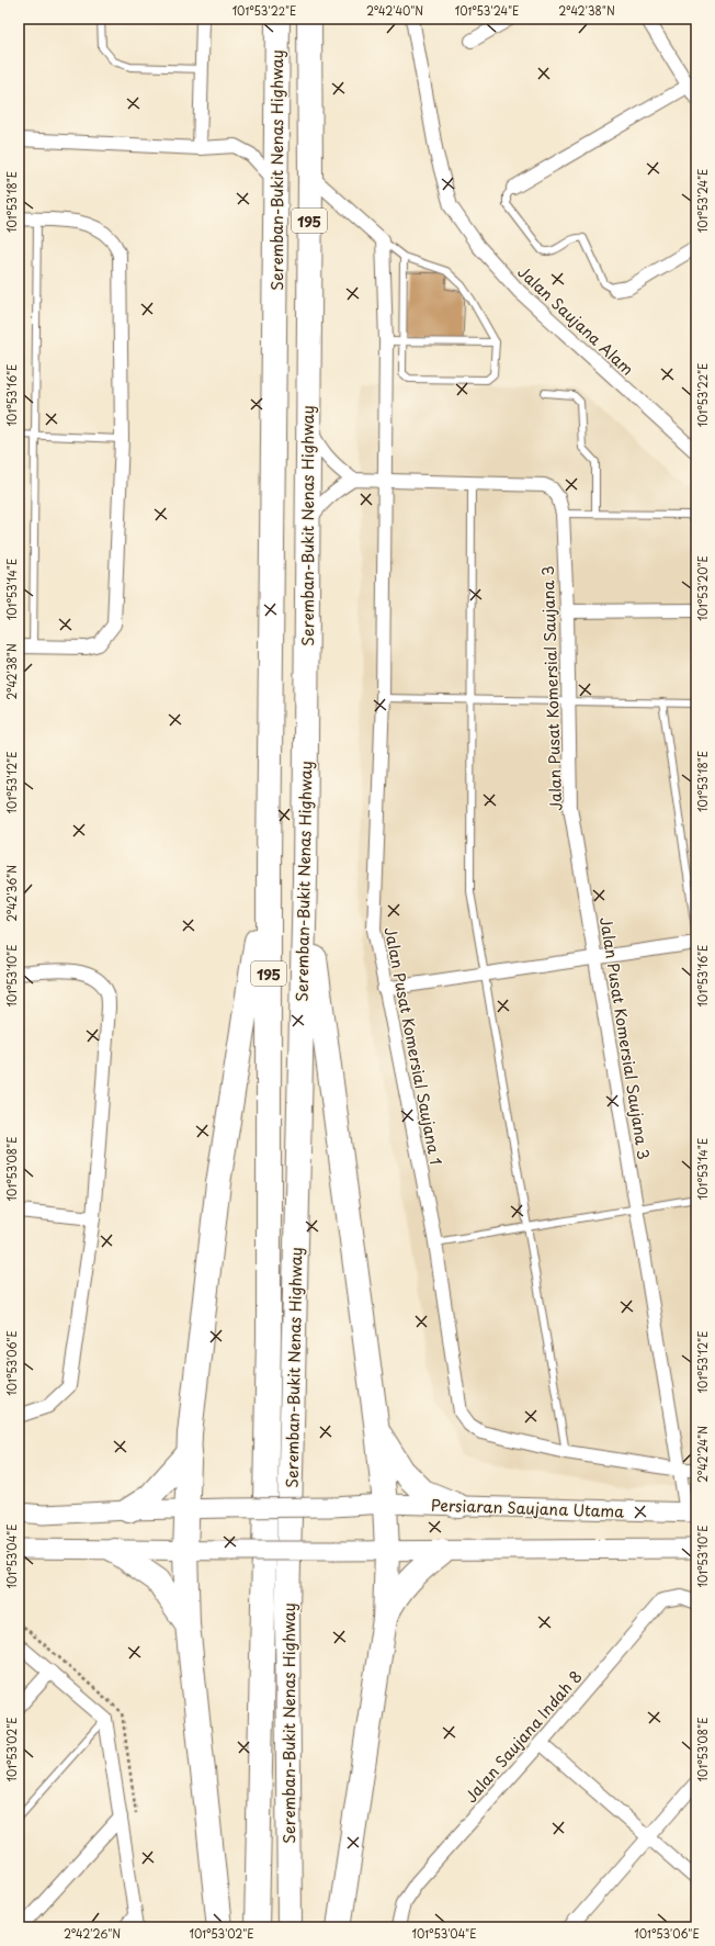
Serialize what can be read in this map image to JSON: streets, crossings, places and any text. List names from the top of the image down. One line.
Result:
{"streets":{"highway":["Seremban-Bukit Nenas Highway","195"],"main road":["Persiaran Saujana Utama"],"street":["Jalan Saujana Alam","Jalan Pusat Komersial Saujana 3","Jalan Pusat Komersial Saujana 1","Jalan Saujana Indah 8"]},"crossings":[["Jalan Pusat Komersial Saujana 3","Jalan Pusat Komersial Saujana 1"],["Jalan Pusat Komersial Saujana 3","Persiaran Saujana Utama"]],"coordinates":["101°53'22\"E","2°42'40\"N","101°53'24\"E","2°42'38\"N","101°53'18\"E","101°53'16\"E","101°53'20\"E","101°53'14\"E","101°53'12\"E","2°42'36\"N","101°53'10\"E","101°53'08\"E","101°53'06\"E","2°42'24\"N","101°53'04\"E","101°53'02\"E","2°42'26\"N"]}
